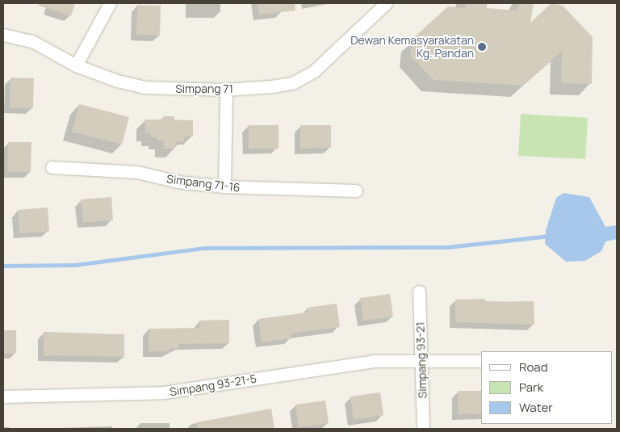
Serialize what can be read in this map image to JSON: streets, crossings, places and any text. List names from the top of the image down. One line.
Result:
{"streets":{"street":["Simpang 71","Simpang 71-16","Simpang 93-21","Simpang 93-21-5"]},"crossings":[["Simpang 93-21","Simpang 93-21-5"]],"places":["Dewan Kemasyarakatan Kg. Pandan"],"legend":["Road","Park","Water"]}
